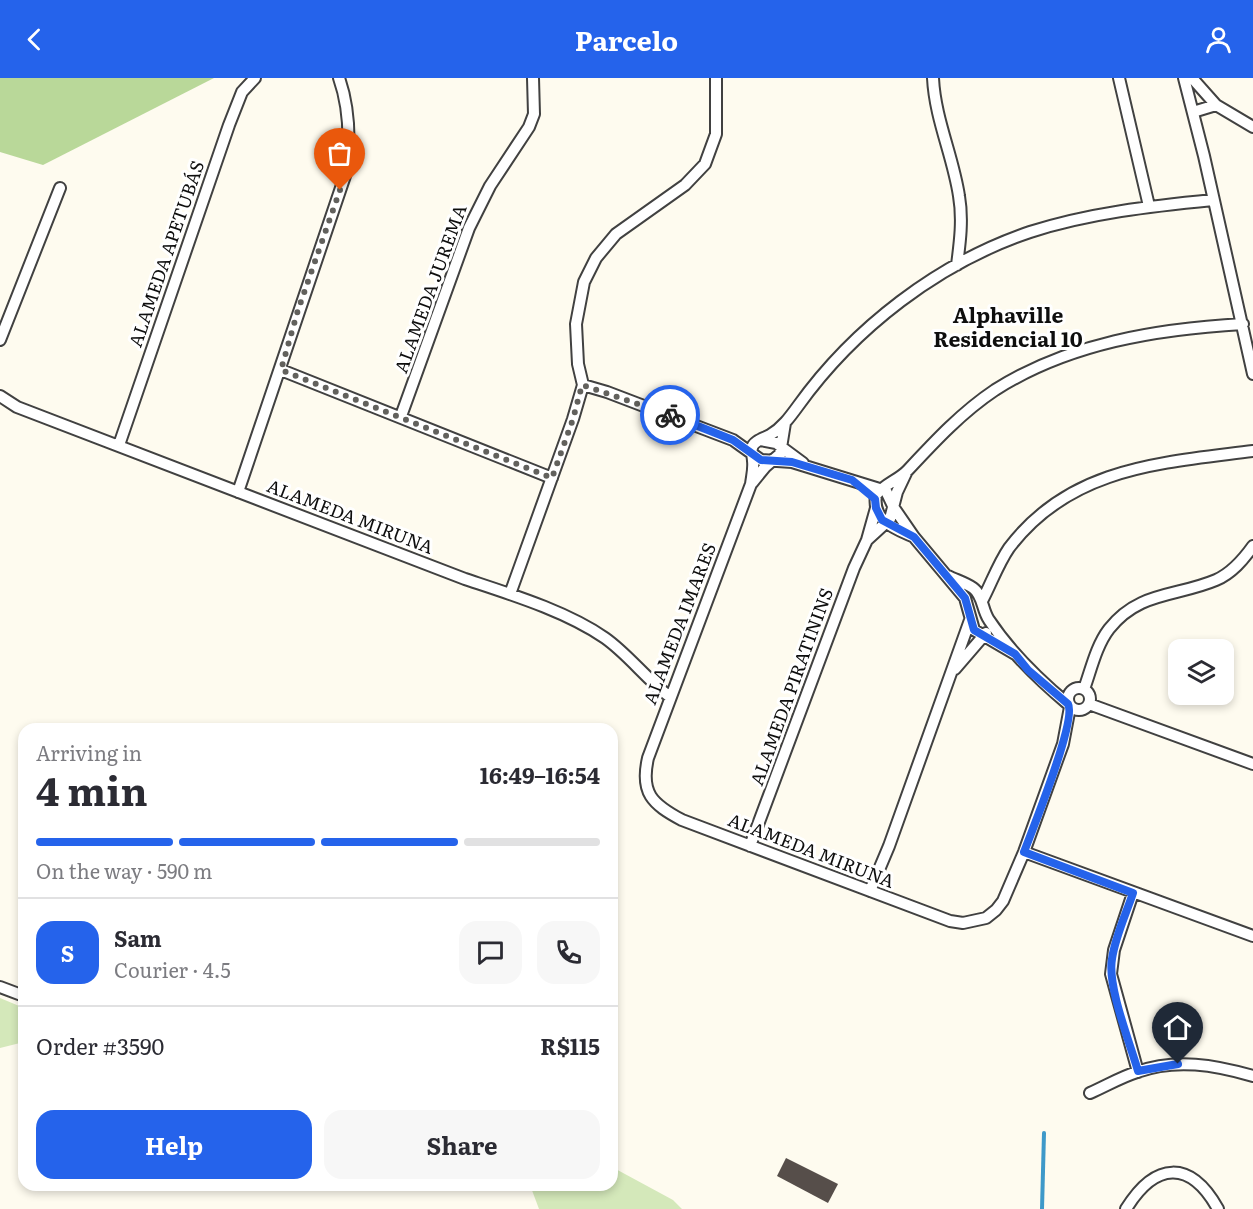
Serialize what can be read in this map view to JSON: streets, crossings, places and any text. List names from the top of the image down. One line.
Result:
{"streets":{"street":["ALAMEDA APETUBÁS","ALAMEDA JUREMA","ALAMEDA MIRUNA","ALAMEDA IMARES","ALAMEDA PIRATININS"]},"crossings":[["ALAMEDA APETUBÁS","ALAMEDA MIRUNA"],["ALAMEDA MIRUNA","ALAMEDA IMARES"],["ALAMEDA MIRUNA","ALAMEDA PIRATININS"]],"districts":["Alphaville Residencial 10"],"page":{"header":"Parcelo","heading":["4 min","Arriving in","16:49–16:54"],"panel":["Sam","Courier · 4.5","Order #3590","R$115"],"bar":"On the way · 590 m","round":"S","buttons":["Help","Share"]}}
